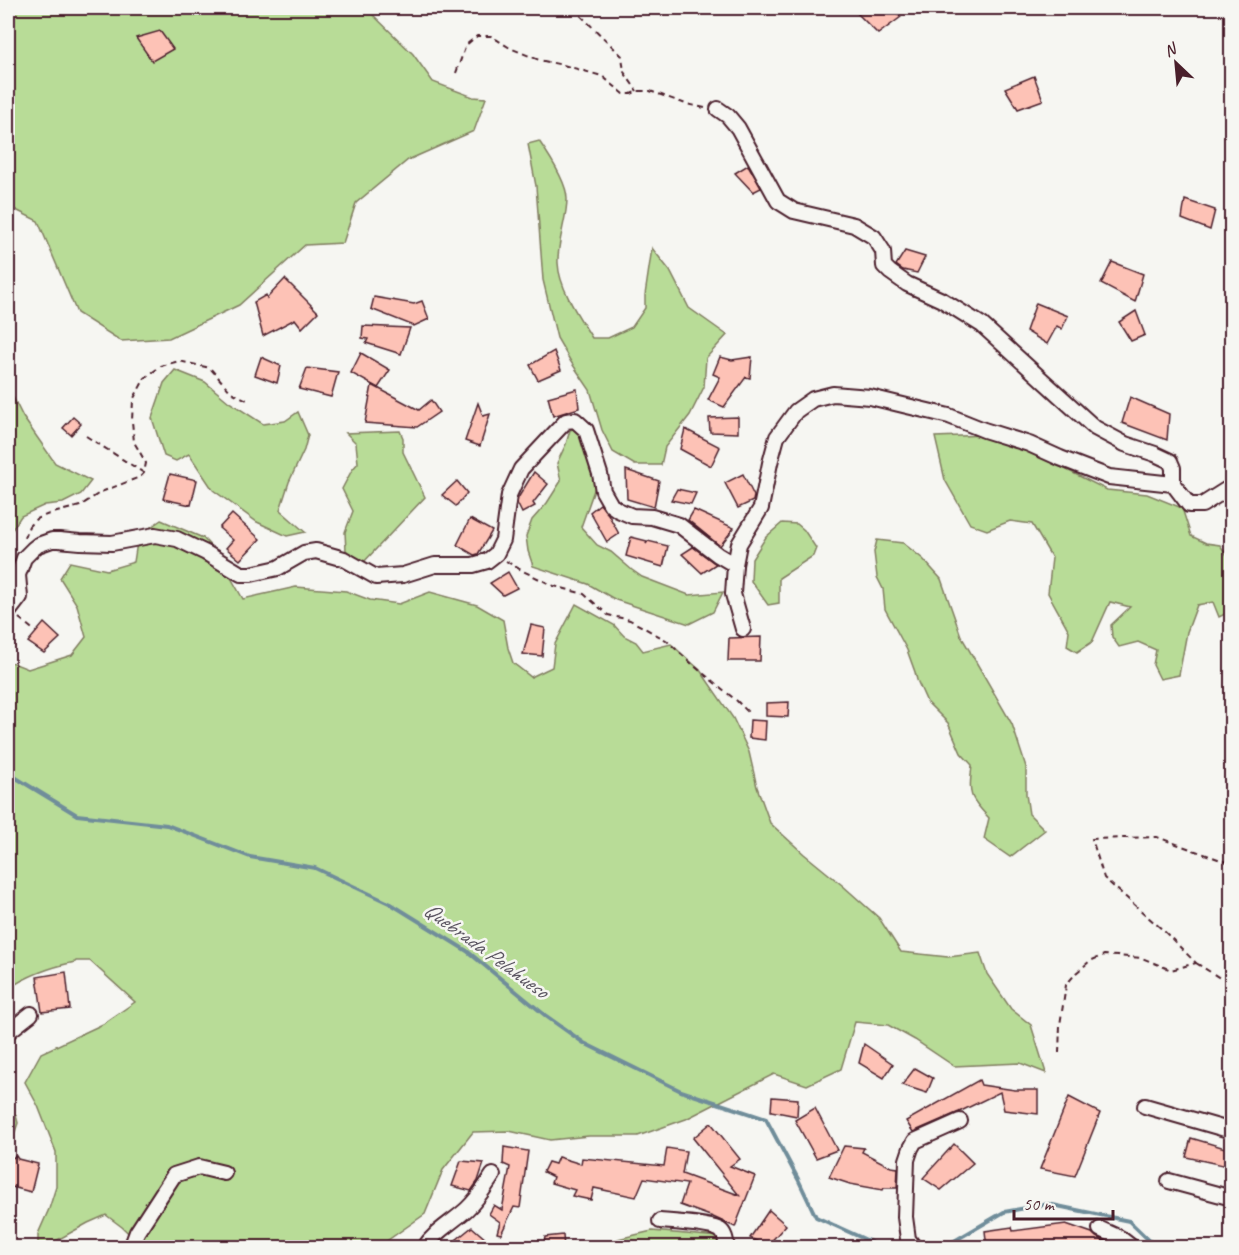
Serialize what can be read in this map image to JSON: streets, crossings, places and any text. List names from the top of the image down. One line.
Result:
{"water":["Quebrada Pelahueso"],"scale_bar":"50 m","north":"top left"}
